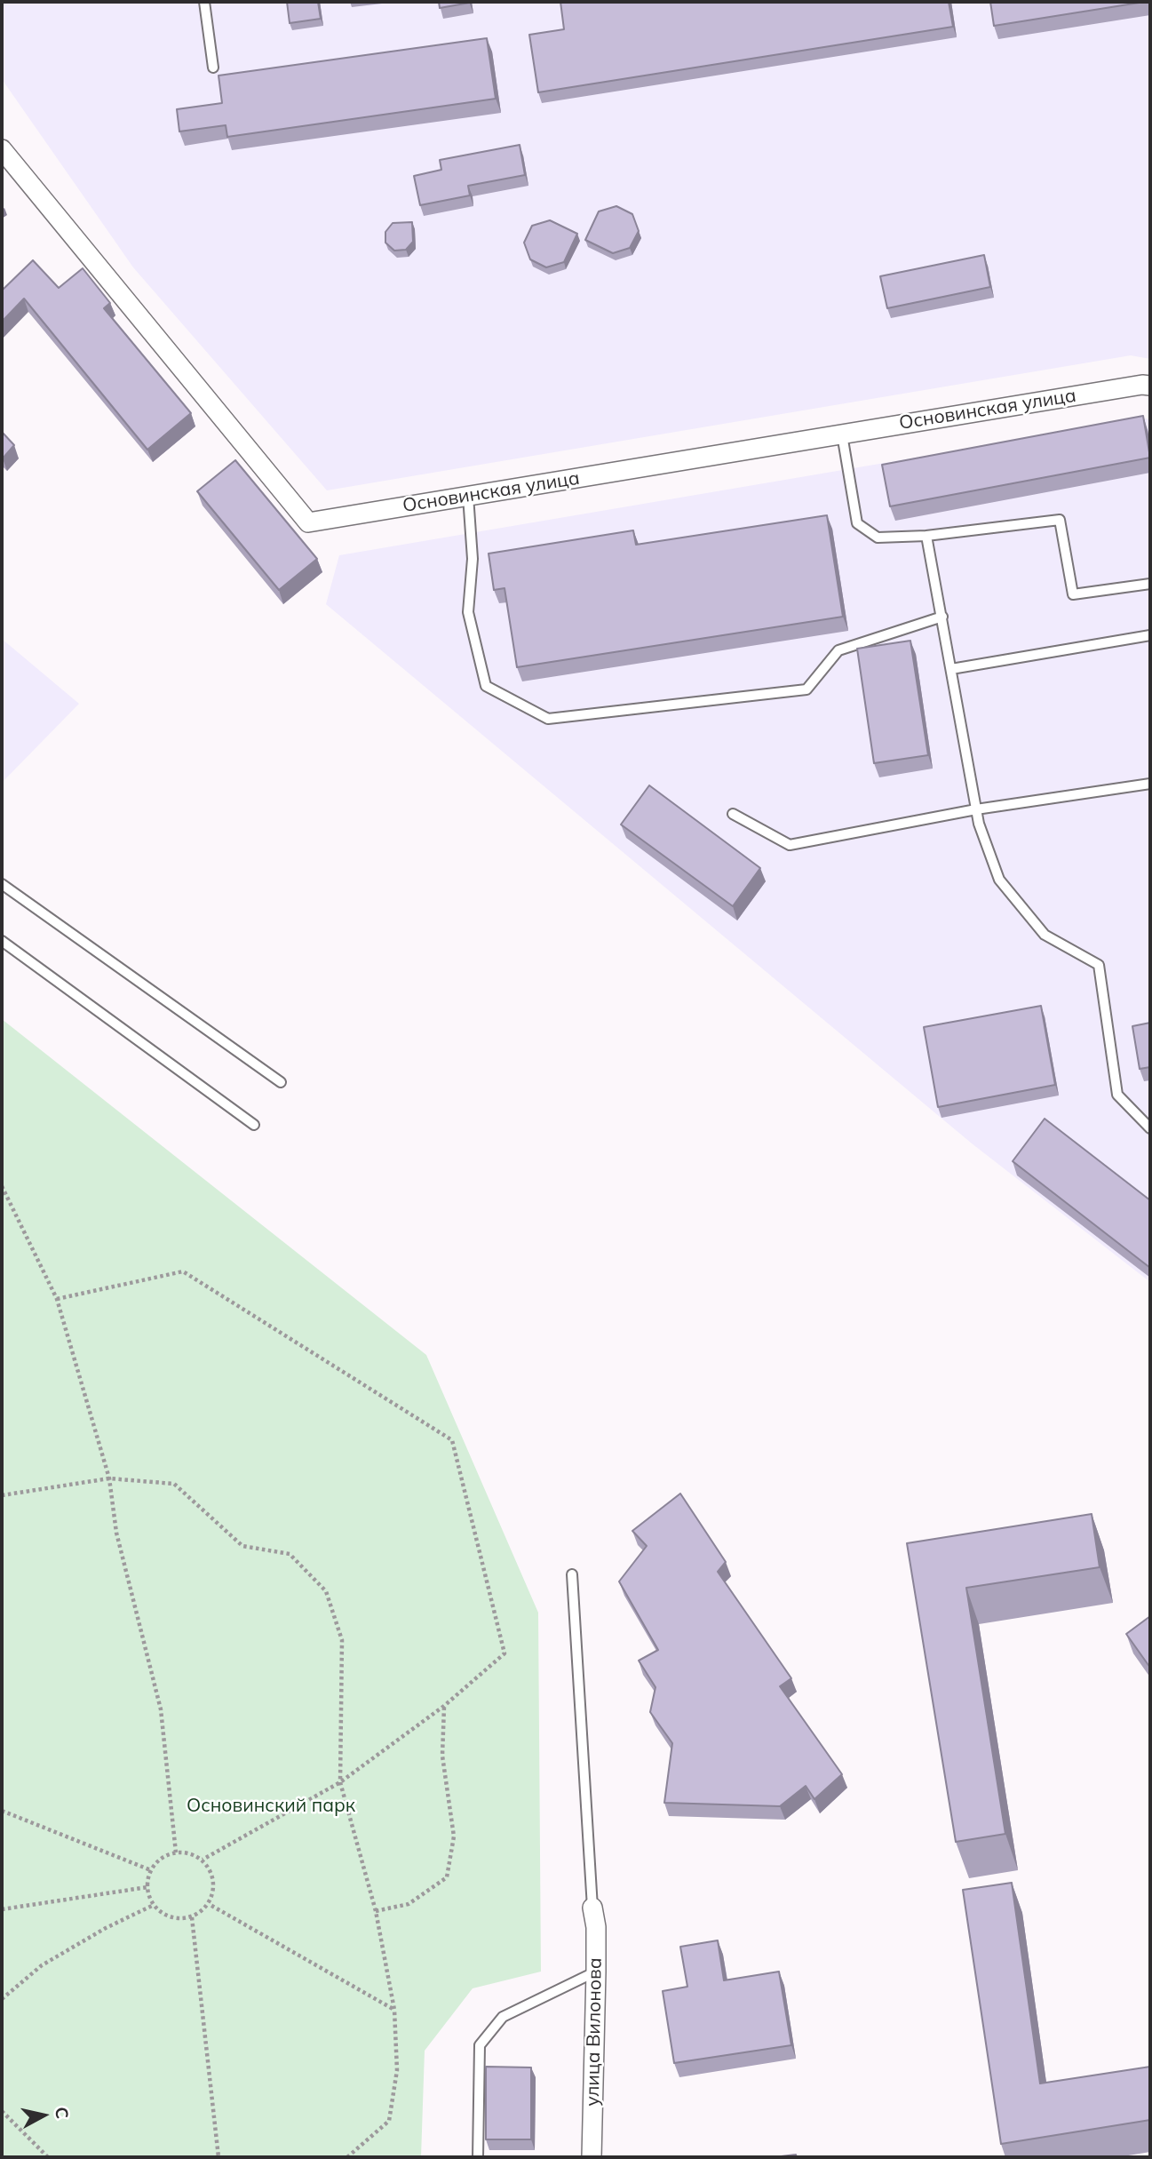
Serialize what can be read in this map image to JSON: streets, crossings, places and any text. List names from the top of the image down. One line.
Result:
{"streets":{"street":["Основинская улица","улица Вилонова"]},"parks":["Основинский парк"],"north":"right"}
